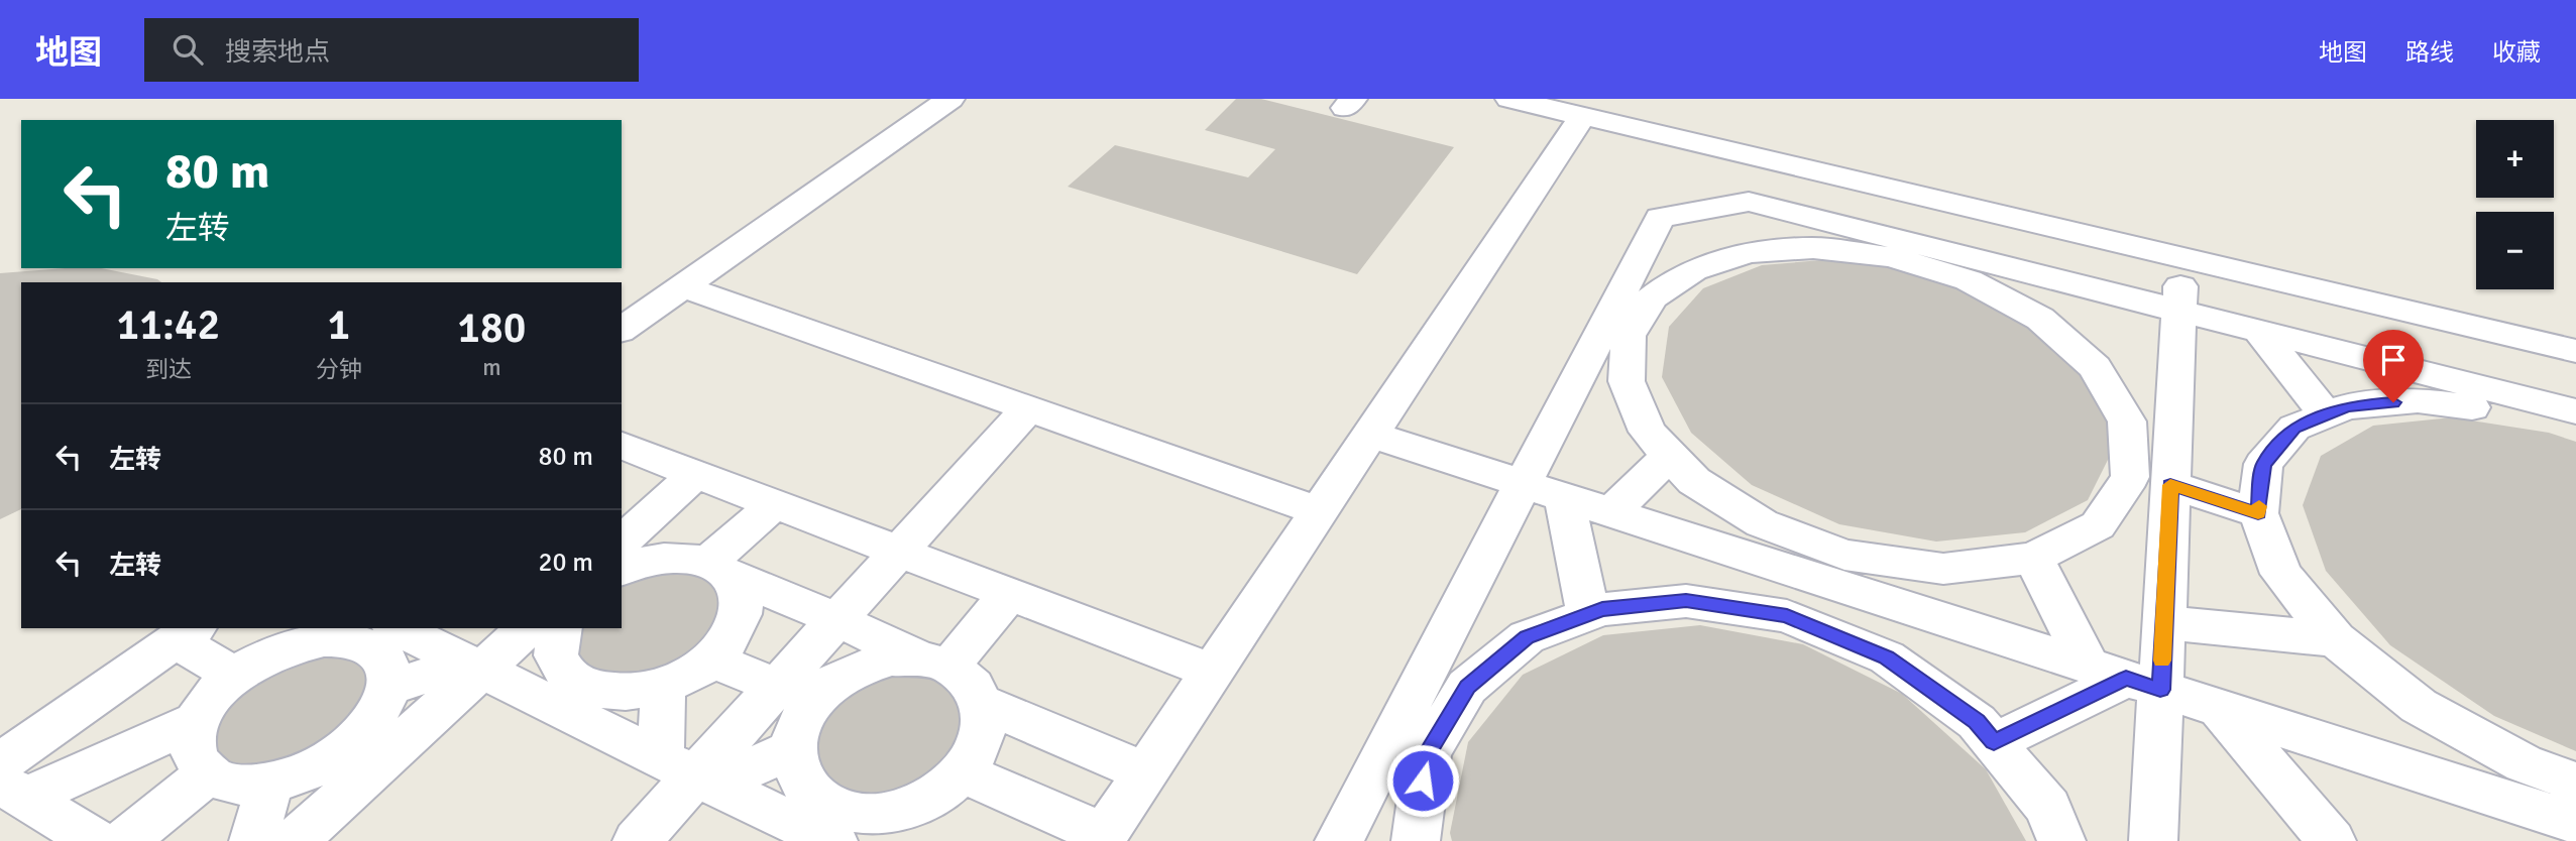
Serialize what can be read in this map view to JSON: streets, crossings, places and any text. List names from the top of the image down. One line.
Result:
{"page":{"header":"地图","search":"搜索地点","nav":["地图","路线","收藏"],"map_buttons":["+","−"],"turn":["80 m","左转"],"eta":["11:42","到达","1","分钟","180","m"],"list":[{"name":"左转","value":"80 m"},{"name":"左转","value":"20 m"}]}}
